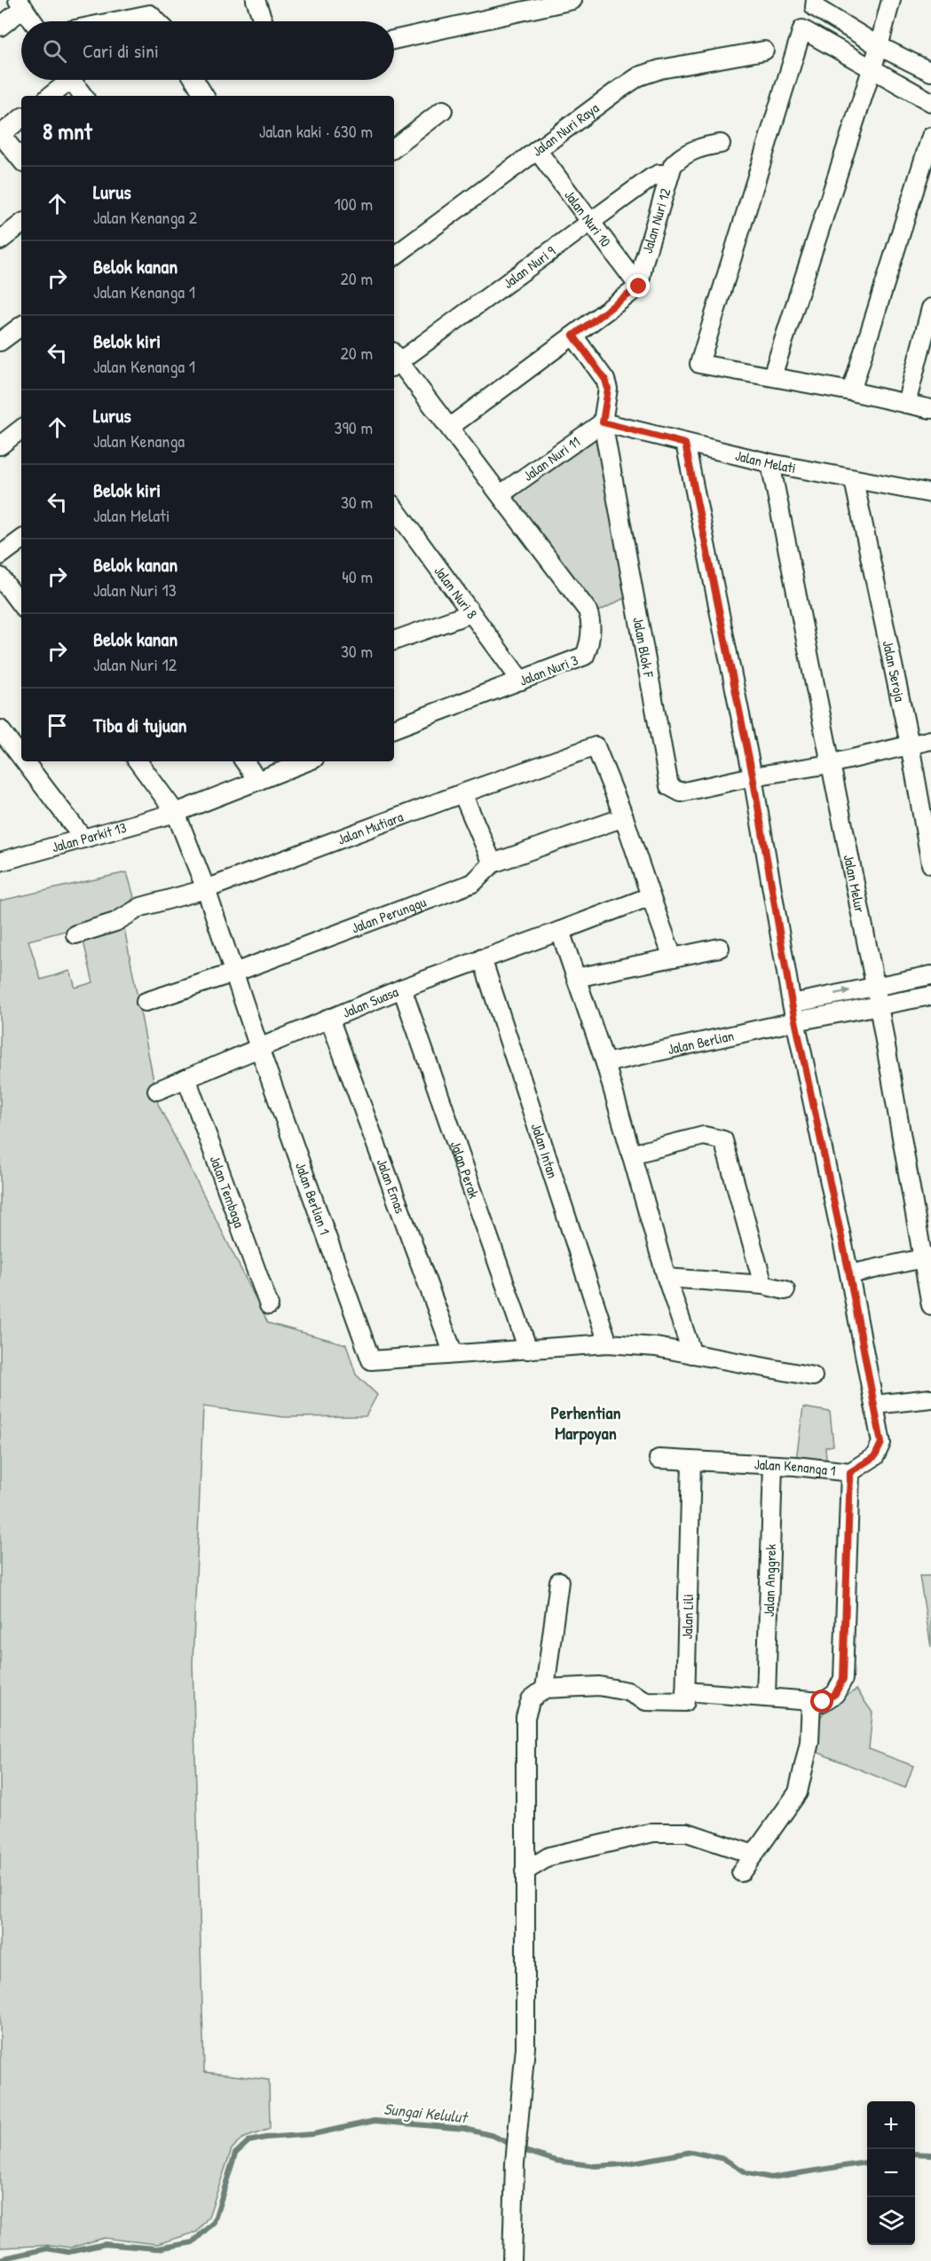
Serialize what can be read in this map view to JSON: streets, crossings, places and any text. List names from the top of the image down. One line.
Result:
{"streets":{"street":["Jalan Nuri Raya","Jalan Nuri 10","Jalan Nuri 12","Jalan Nuri 9","Jalan Nuri 11","Jalan Melati","Jalan Nuri 8","Jalan Blok F","Jalan Nuri 3","Jalan Seroja","Jalan Mutiara","Jalan Parkit 13","Jalan Melur","Jalan Perunggu","Jalan Suasa","Jalan Berlian","Jalan Intan","Jalan Perak","Jalan Emas","Jalan Tembaga","Jalan Berlian 1","Jalan Kenanga 1","Jalan Anggrek","Jalan Lili"]},"crossings":[["Jalan Nuri Raya","Jalan Nuri 10"],["Jalan Nuri 10","Jalan Nuri 12"],["Jalan Nuri 10","Jalan Nuri 9"],["Jalan Nuri 12","Jalan Nuri 9"],["Jalan Nuri 11","Jalan Melati"],["Jalan Nuri 11","Jalan Blok F"],["Jalan Nuri 11","Jalan Nuri 3"],["Jalan Melati","Jalan Blok F"],["Jalan Melati","Jalan Seroja"],["Jalan Melati","Jalan Melur"],["Jalan Melati","Jalan Kenanga 1"],["Jalan Nuri 8","Jalan Nuri 3"],["Jalan Blok F","Jalan Kenanga 1"],["Jalan Mutiara","Jalan Perunggu"],["Jalan Mutiara","Jalan Berlian 1"],["Jalan Parkit 13","Jalan Berlian 1"],["Jalan Melur","Jalan Berlian"],["Jalan Perunggu","Jalan Berlian 1"],["Jalan Suasa","Jalan Intan"],["Jalan Suasa","Jalan Perak"],["Jalan Suasa","Jalan Emas"],["Jalan Suasa","Jalan Berlian 1"],["Jalan Berlian","Jalan Kenanga 1"],["Jalan Intan","Jalan Berlian 1"],["Jalan Perak","Jalan Berlian 1"],["Jalan Emas","Jalan Berlian 1"],["Jalan Kenanga 1","Jalan Anggrek"],["Jalan Kenanga 1","Jalan Lili"]],"districts":["Perhentian Marpoyan"],"water":["Sungai Kelulut"],"page":{"search":"Cari di sini","heading":["8 mnt","Jalan kaki · 630 m"],"list":[["Lurus","Jalan Kenanga 2","100 m"],["Belok kanan","Jalan Kenanga 1","20 m"],["Belok kiri","Jalan Kenanga 1","20 m"],["Lurus","Jalan Kenanga","390 m"],["Belok kiri","Jalan Melati","30 m"],["Belok kanan","Jalan Nuri 13","40 m"],["Belok kanan","Jalan Nuri 12","30 m"],"Tiba di tujuan"],"map_buttons":["+","−"]}}
